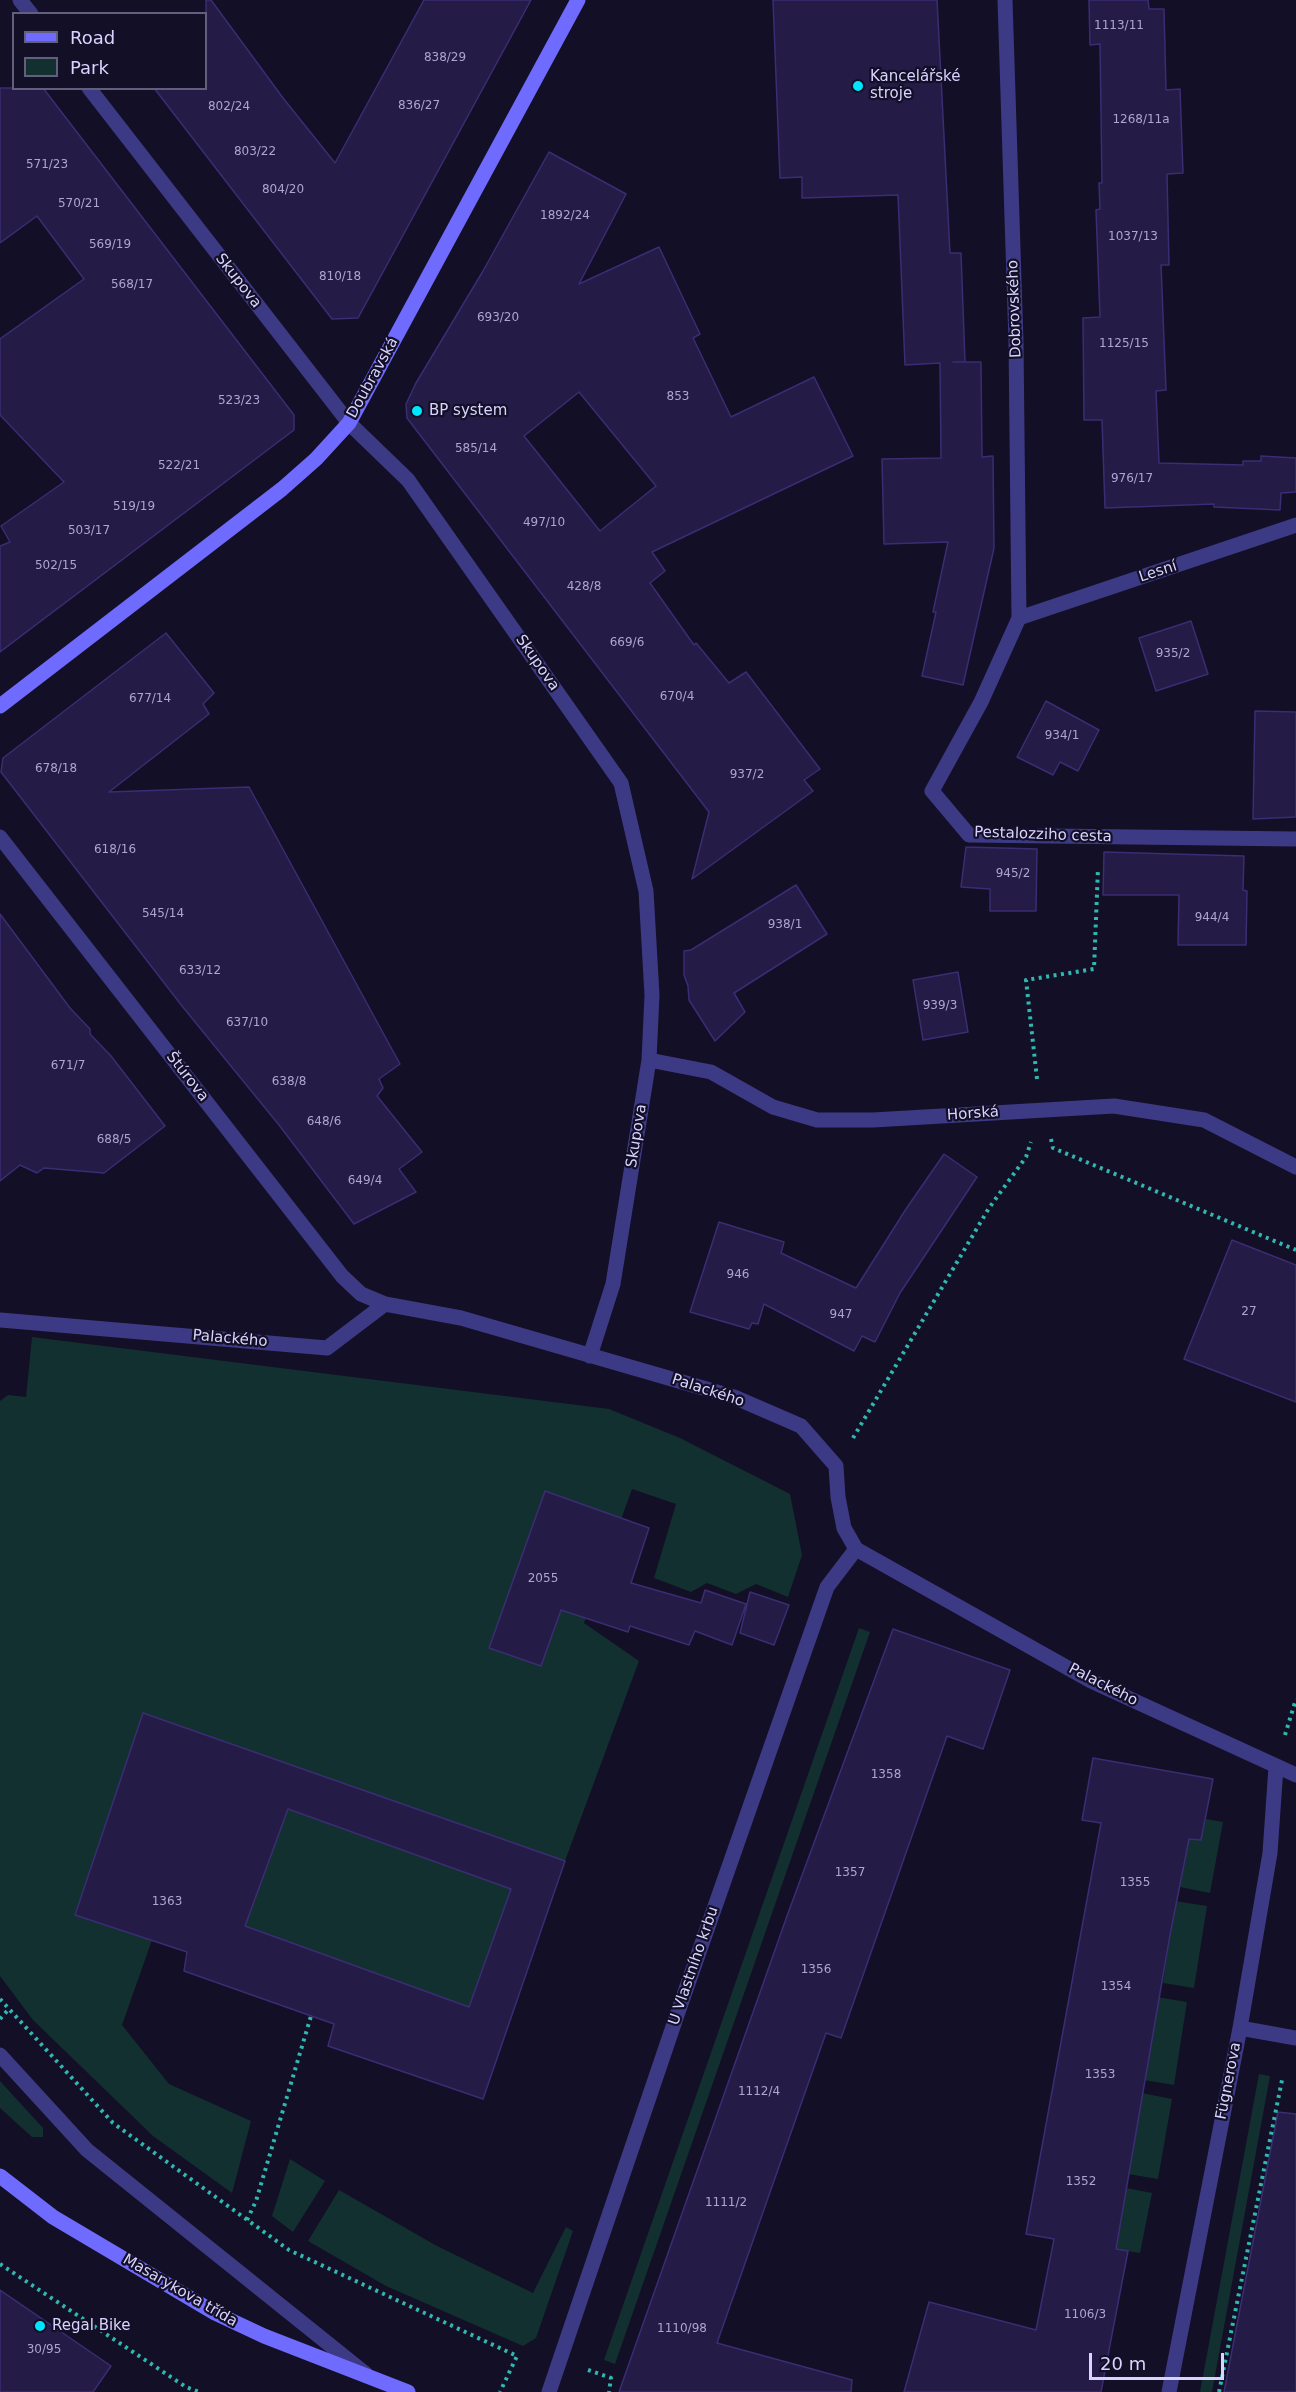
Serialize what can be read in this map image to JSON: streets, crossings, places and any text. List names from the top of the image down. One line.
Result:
{"streets":{"street":["Skupova","Dobrovského","Doubravská","Lesní","Pestalozziho cesta","Štúrova","Horská","Palackého","U Vlastního krbu","Fügnerova","Masarykova třída"]},"crossings":[["Skupova","Doubravská"],["Skupova","Horská"],["Skupova","Palackého"],["Dobrovského","Lesní"],["Dobrovského","Pestalozziho cesta"],["Lesní","Pestalozziho cesta"],["Štúrova","Palackého"],["Palackého","U Vlastního krbu"],["Palackého","Fügnerova"]],"places":["Kancelářské stroje","BP system","Regal Bike"],"house_numbers":["1113/11","838/29","836/27","802/24","1268/11a","803/22","571/23","804/20","570/21","1892/24","1037/13","569/19","810/18","568/17","693/20","1125/15","853","523/23","585/14","522/21","976/17","519/19","497/10","503/17","502/15","428/8","669/6","935/2","670/4","677/14","934/1","678/18","937/2","618/16","945/2","545/14","944/4","938/1","633/12","939/3","637/10","671/7","638/8","648/6","688/5","649/4","946","27","947","2055","1358","1357","1355","1363","1356","1354","1353","1112/4","1352","1111/2","1106/3","1110/98","30/95"],"legend":["Road","Park"],"scale_bar":"20 m"}
